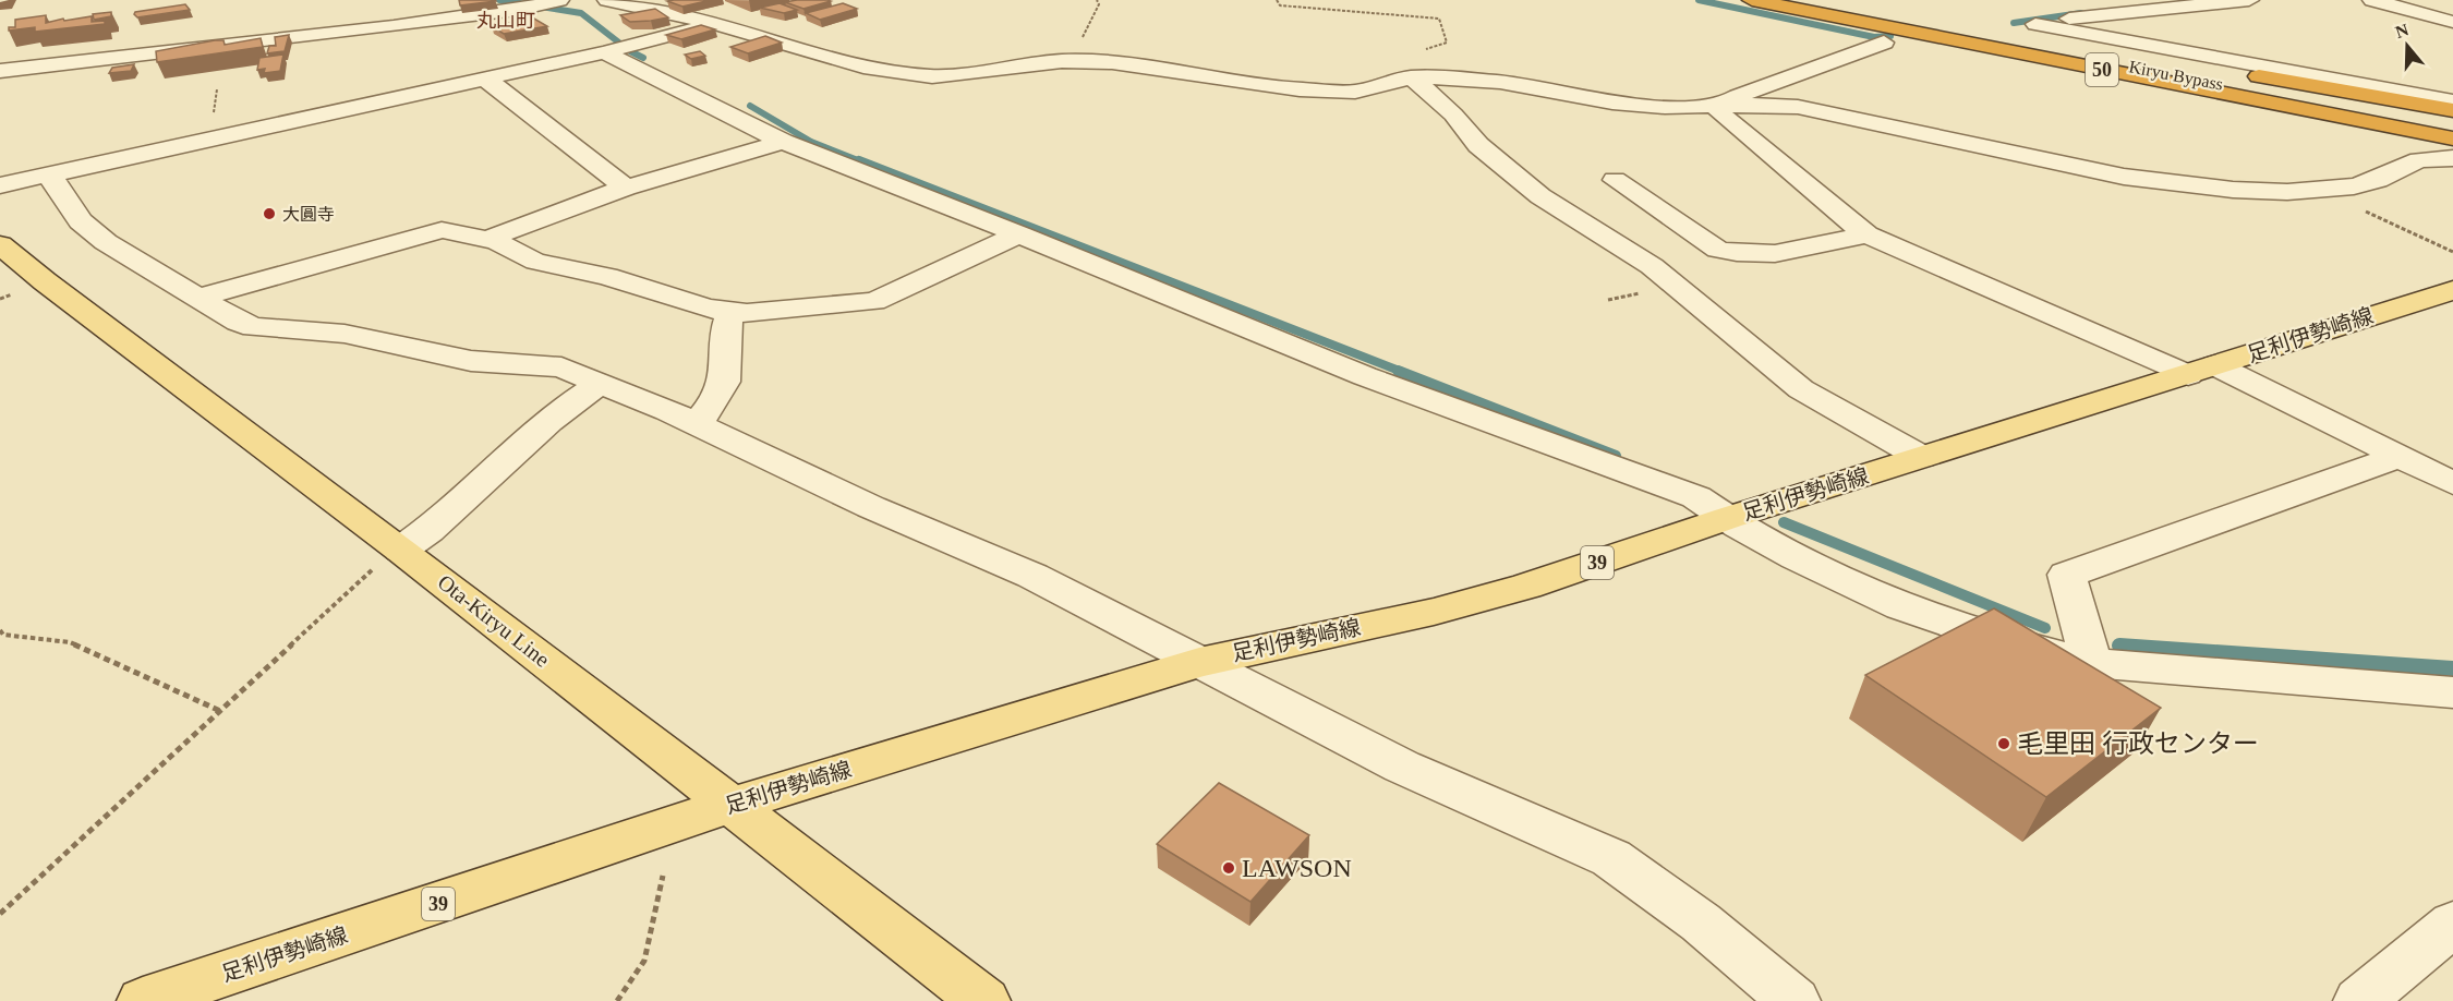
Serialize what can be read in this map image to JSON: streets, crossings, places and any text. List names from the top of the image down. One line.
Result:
{"streets":{"highway":["50","Kiryu Bypass"],"main road":["足利伊勢崎線","39","Ota-Kiryu Line"]},"crossings":[["足利伊勢崎線","Ota-Kiryu Line"]],"districts":["丸山町"],"places":["大圓寺","毛里田 行政センター","LAWSON"],"north":"top"}
